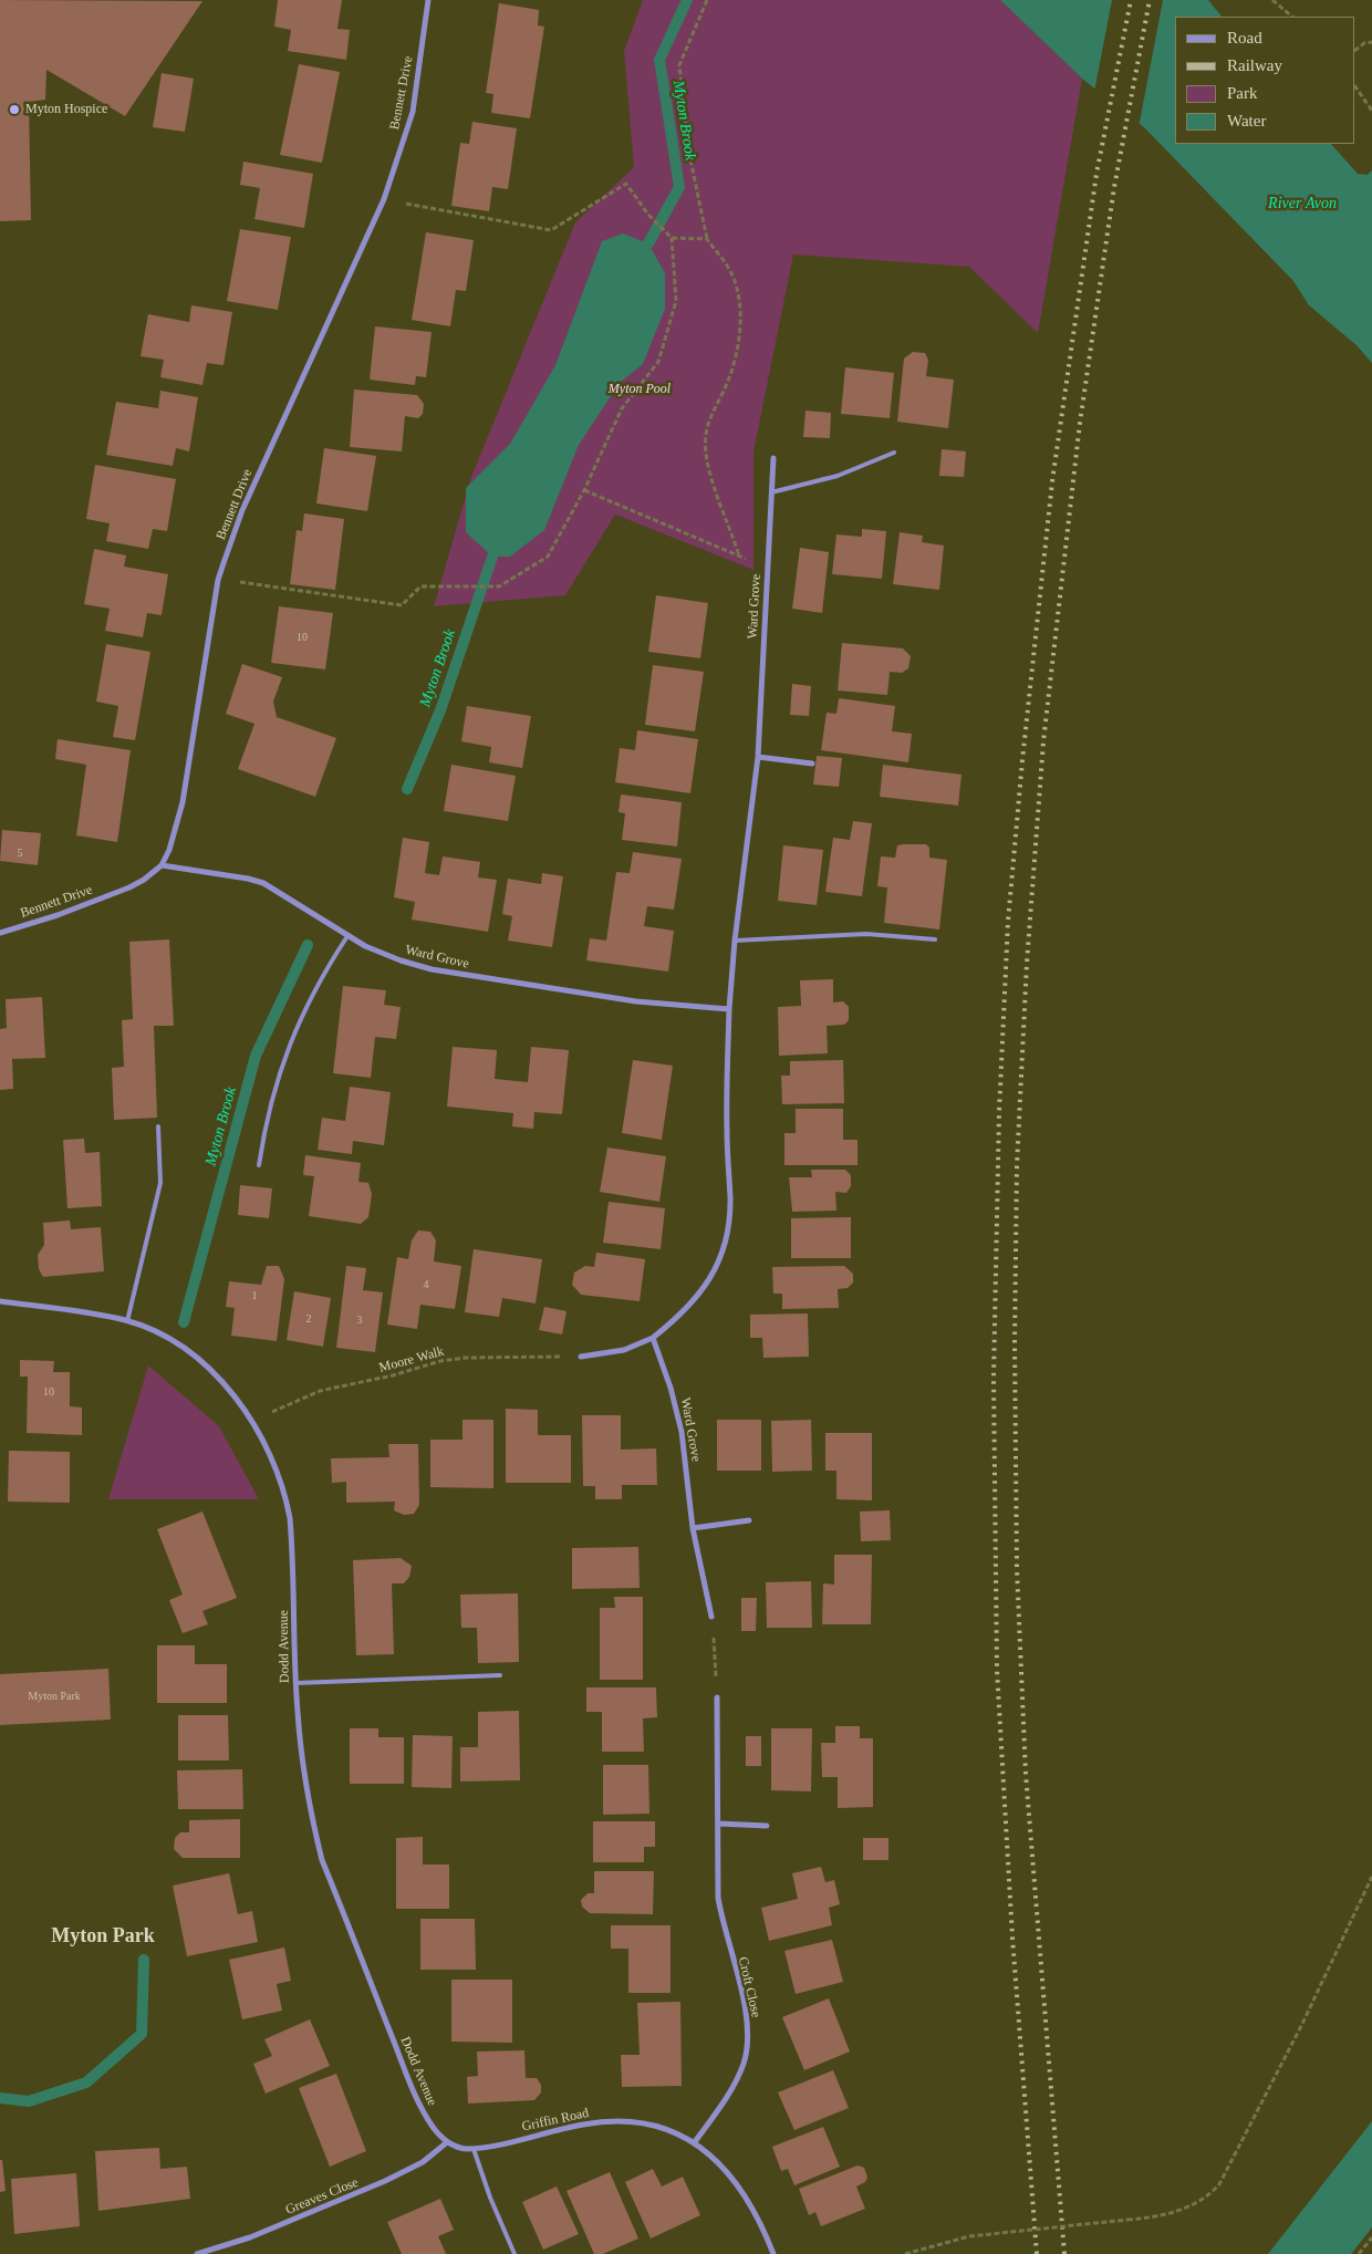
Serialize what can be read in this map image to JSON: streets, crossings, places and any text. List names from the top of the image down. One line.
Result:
{"streets":{"street":["Bennett Drive","Ward Grove","Dodd Avenue","Croft Close","Griffin Road","Greaves Close"],"path":["Moore Walk"]},"crossings":[["Bennett Drive","Ward Grove"],["Ward Grove","Moore Walk"],["Moore Walk","Dodd Avenue"],["Dodd Avenue","Griffin Road"],["Dodd Avenue","Greaves Close"],["Croft Close","Griffin Road"],["Griffin Road","Greaves Close"]],"districts":["Myton Park"],"water":["Myton Brook","River Avon"],"parks":["Myton Pool"],"places":["Myton Hospice"],"house_numbers":["10","5","4","1","2","3","10","Myton Park"],"legend":["Road","Railway","Park","Water"]}
